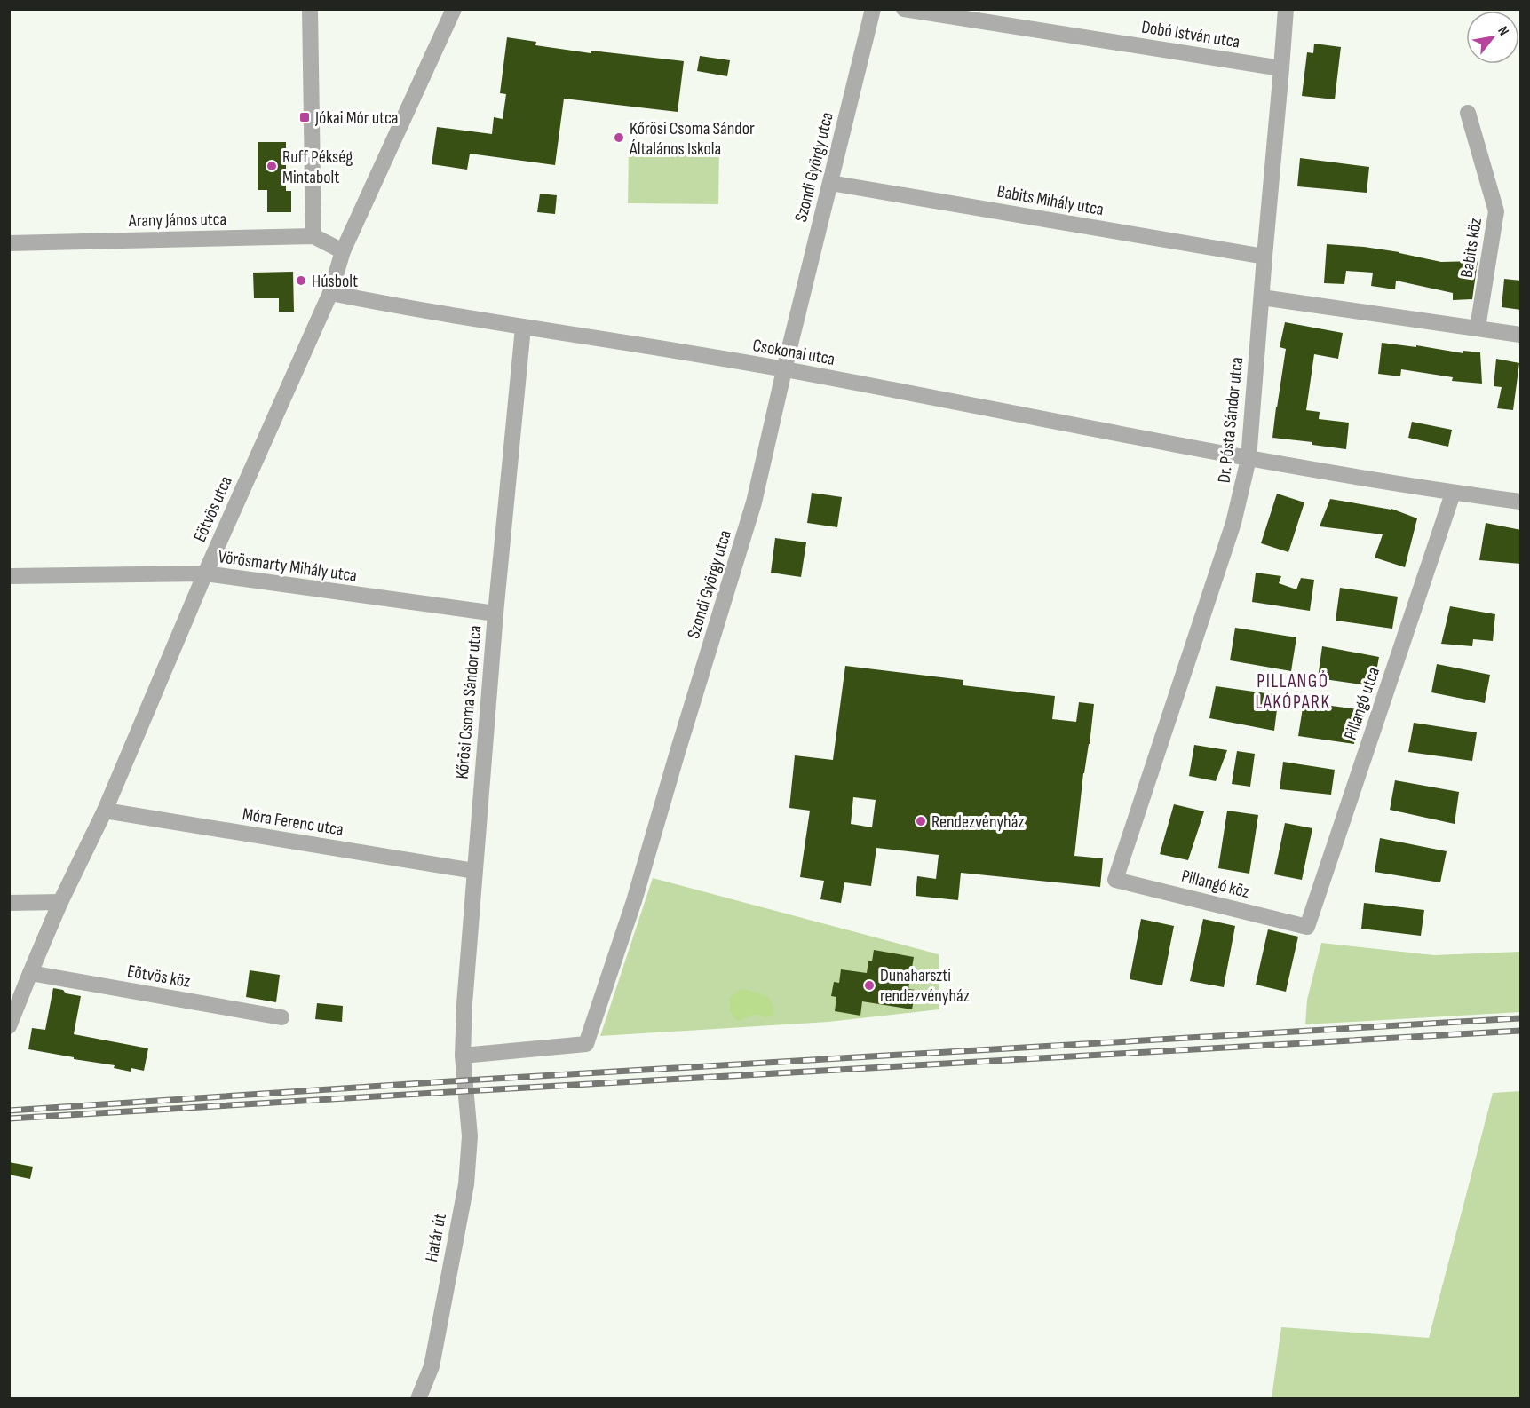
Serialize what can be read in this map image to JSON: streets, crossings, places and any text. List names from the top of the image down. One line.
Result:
{"streets":{"street":["Dobó István utca","Szondi György utca","Babits Mihály utca","Arany János utca","Babits köz","Csokonai utca","Dr. Pósta Sándor utca","Eötvös utca","Vörösmarty Mihály utca","Kőrösi Csoma Sándor utca","Pillangó utca","Móra Ferenc utca","Pillangó köz","Eötvös köz","Határ út"]},"crossings":[["Dobó István utca","Dr. Pósta Sándor utca"],["Szondi György utca","Babits Mihály utca"],["Szondi György utca","Csokonai utca"],["Szondi György utca","Kőrösi Csoma Sándor utca"],["Babits Mihály utca","Dr. Pósta Sándor utca"],["Arany János utca","Eötvös utca"],["Csokonai utca","Dr. Pósta Sándor utca"],["Csokonai utca","Eötvös utca"],["Csokonai utca","Kőrösi Csoma Sándor utca"],["Csokonai utca","Pillangó utca"],["Dr. Pósta Sándor utca","Pillangó köz"],["Eötvös utca","Vörösmarty Mihály utca"],["Eötvös utca","Móra Ferenc utca"],["Eötvös utca","Eötvös köz"],["Vörösmarty Mihály utca","Kőrösi Csoma Sándor utca"],["Kőrösi Csoma Sándor utca","Móra Ferenc utca"],["Kőrösi Csoma Sándor utca","Határ út"],["Pillangó utca","Pillangó köz"]],"districts":["PILLANGÓ LAKÓPARK"],"places":{"transit":["Jókai Mór utca"],"other":["Kőrösi Csoma Sándor Általános Iskola","Ruff Pékség Mintabolt","Húsbolt","Rendezvényház","Dunaharszti rendezvényház"]},"north":"top right"}
